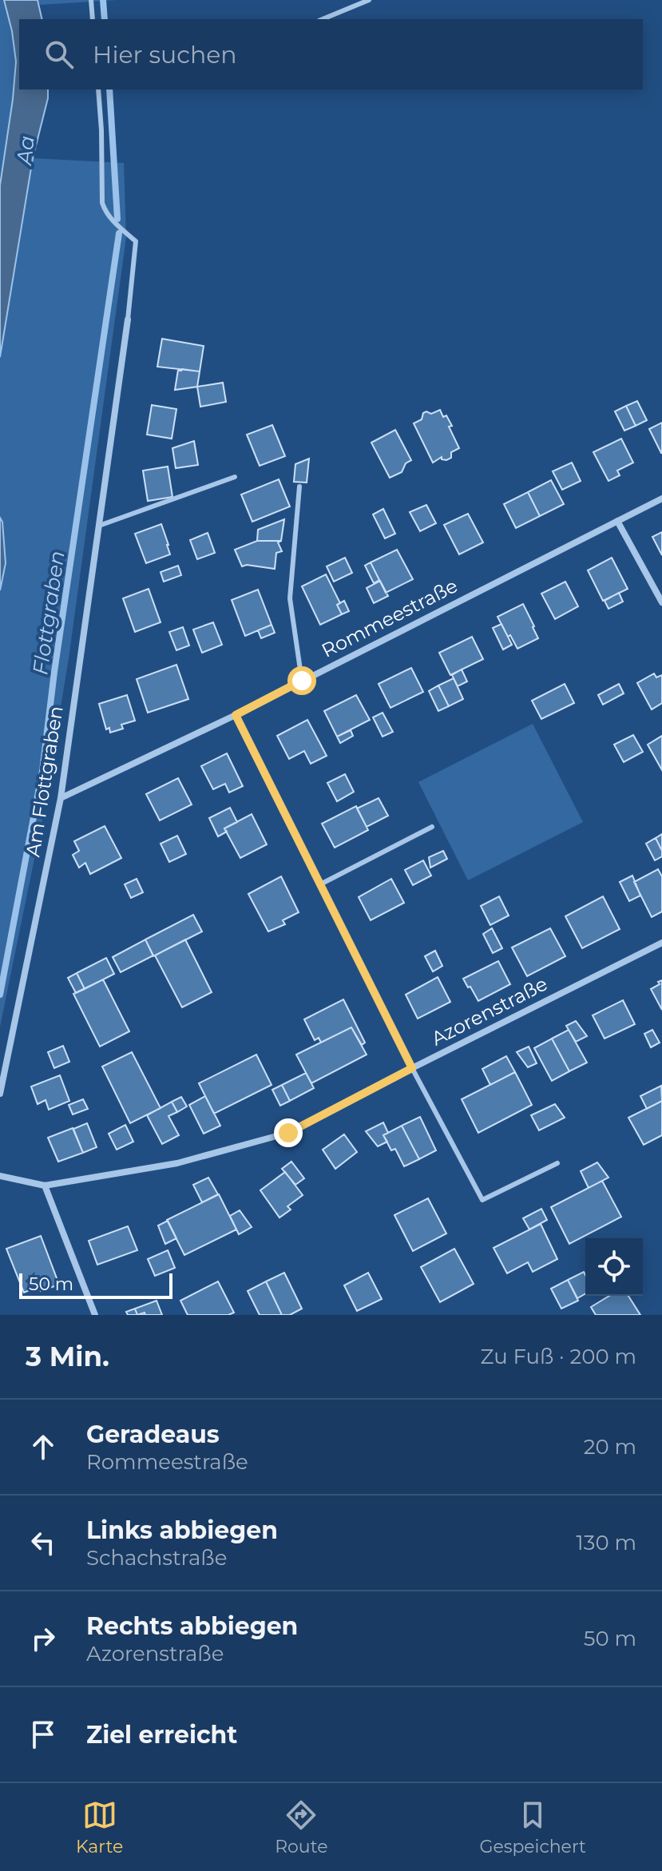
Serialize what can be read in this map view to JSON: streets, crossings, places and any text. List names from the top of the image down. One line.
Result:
{"streets":{"street":["Rommeestraße","Am Flottgraben","Azorenstraße"]},"crossings":[["Rommeestraße","Am Flottgraben"]],"water":["Aa","Flottgraben"],"scale_bar":"50 m","page":{"search":"Hier suchen","scale":"50 m","heading":["3 Min.","Zu Fuß · 200 m"],"list":[["Geradeaus","Rommeestraße","20 m"],["Links abbiegen","Schachstraße","130 m"],["Rechts abbiegen","Azorenstraße","50 m"],"Ziel erreicht"],"nav":["Karte","Route","Gespeichert"]}}
